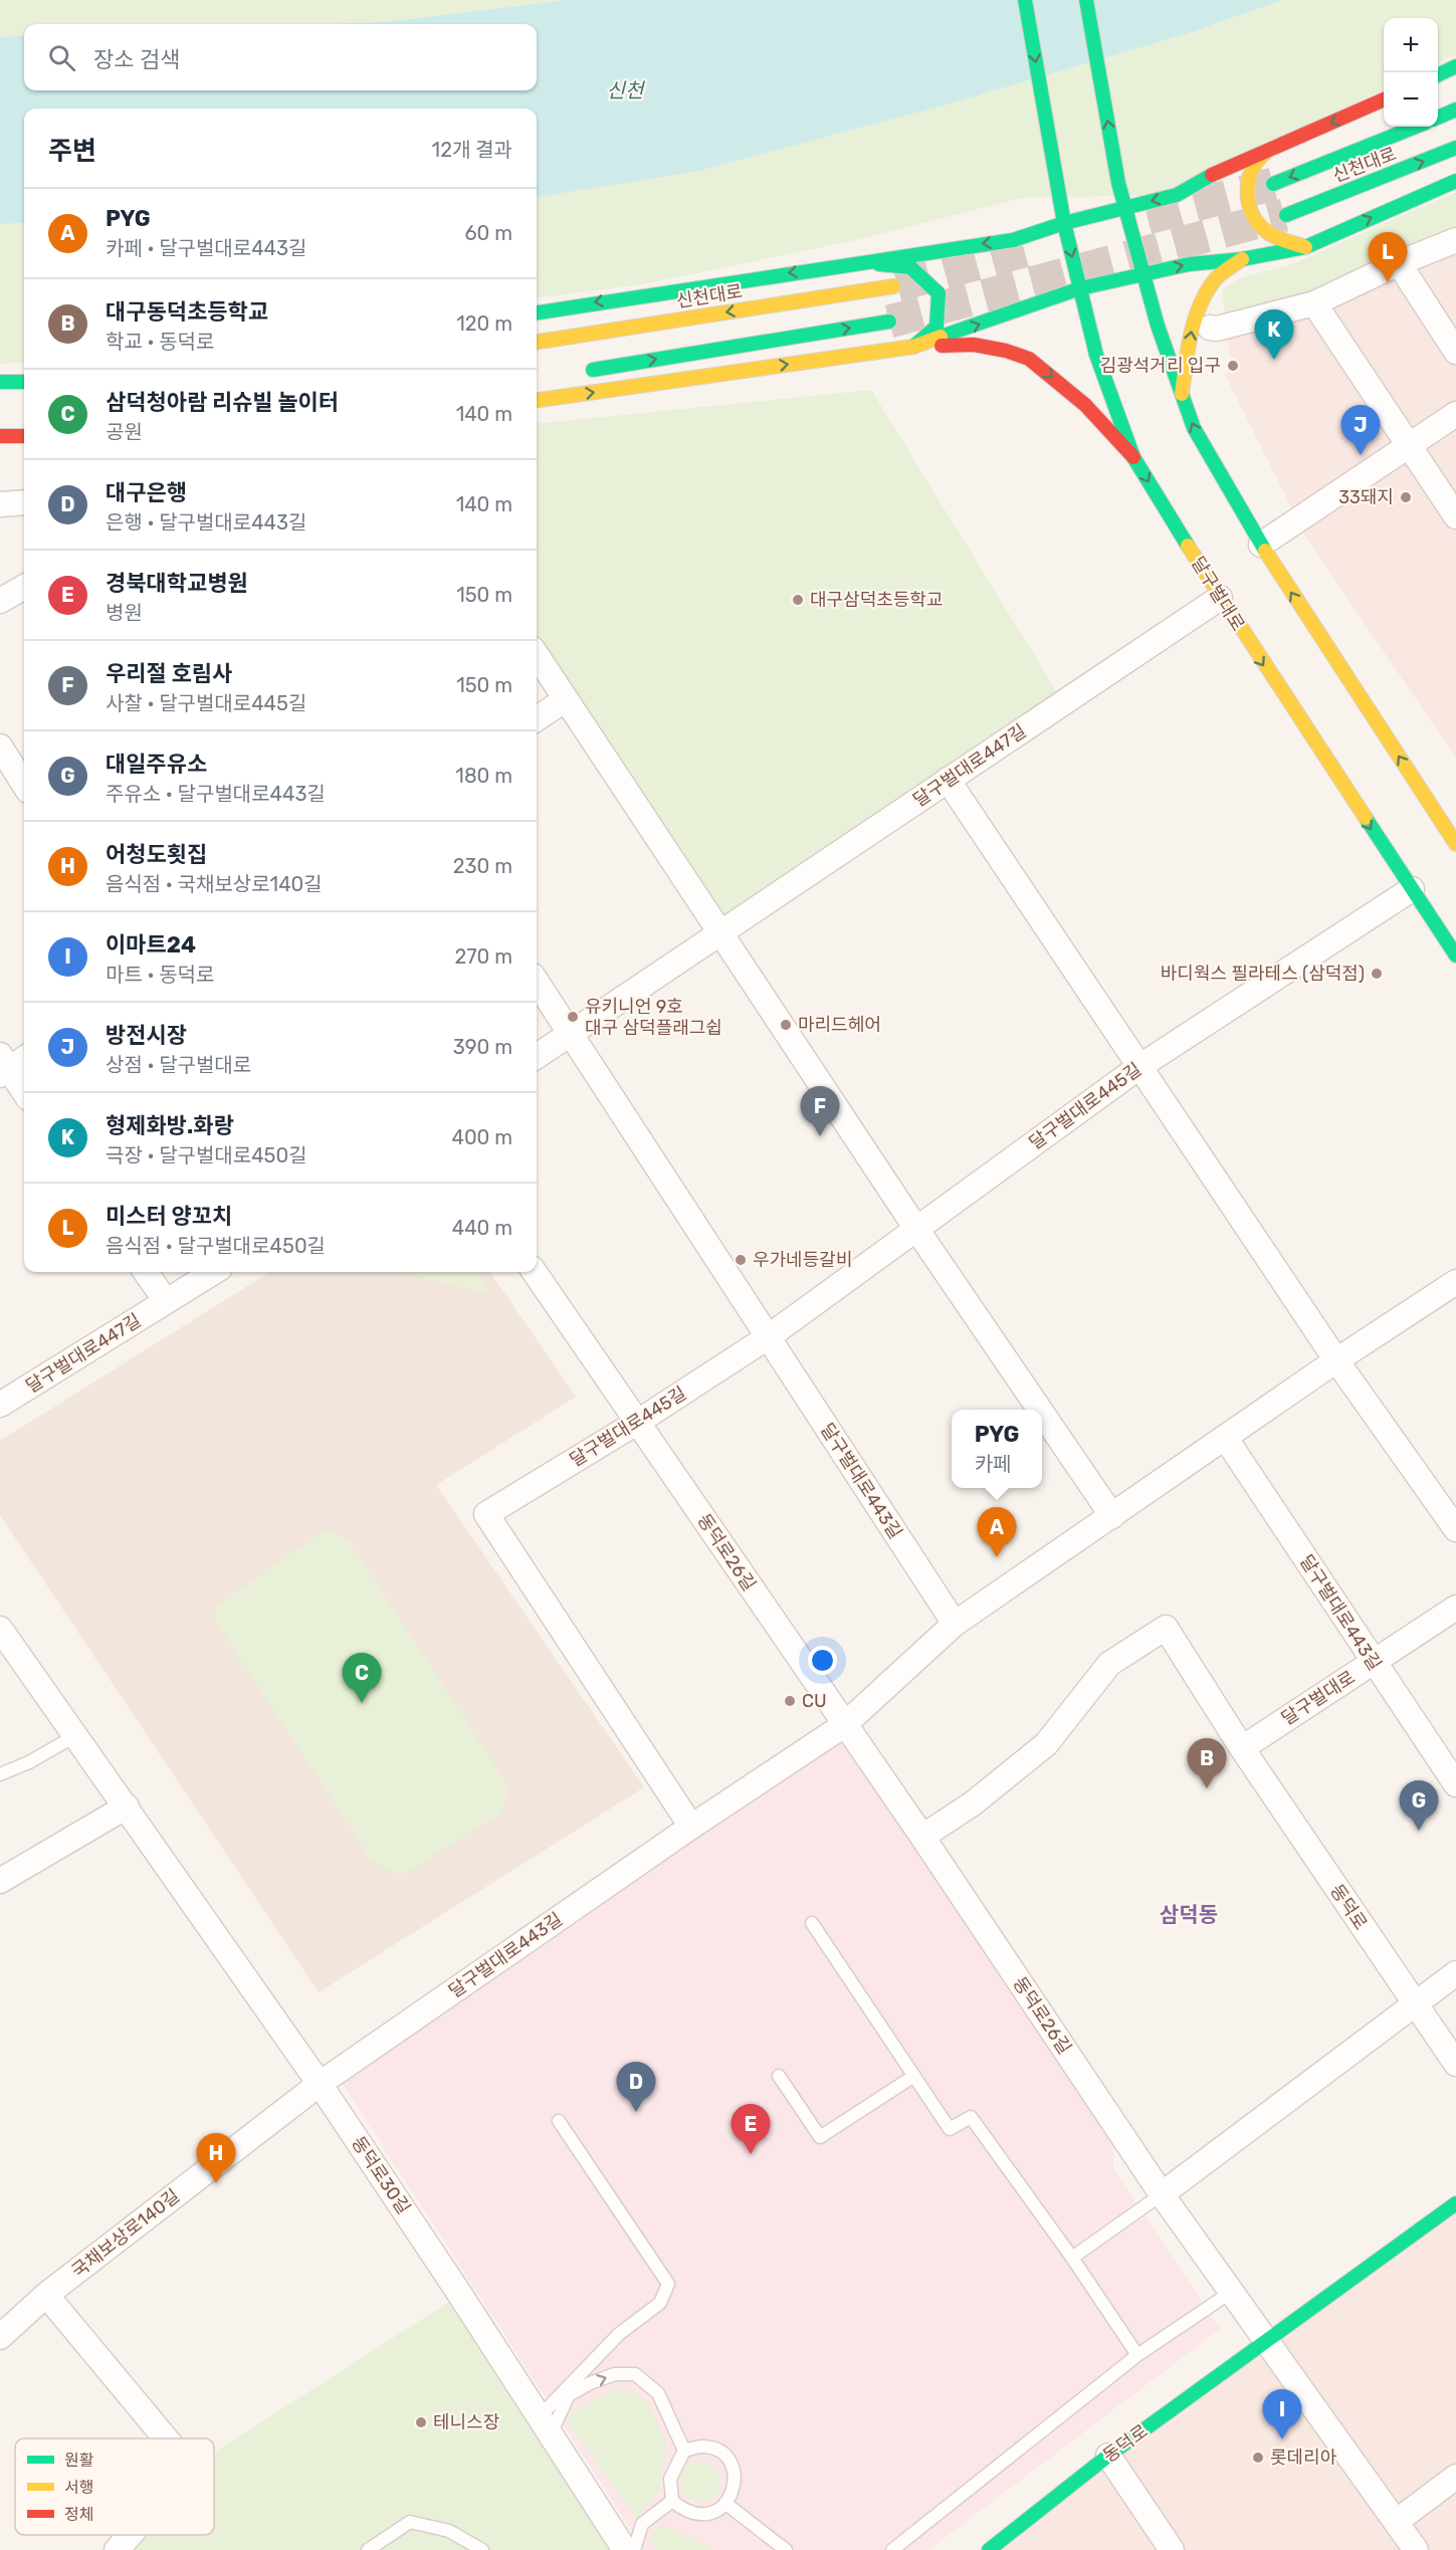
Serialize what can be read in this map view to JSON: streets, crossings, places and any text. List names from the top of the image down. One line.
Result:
{"streets":{"main road":["신천대로","달구벌대로","동덕로"],"street":["달구벌대로447길","달구벌대로445길","달구벌대로443길","동덕로26길","동덕로30길","국채보상로140길"]},"crossings":[["달구벌대로","달구벌대로447길"],["달구벌대로","달구벌대로445길"],["달구벌대로","달구벌대로443길"],["달구벌대로","동덕로"],["달구벌대로445길","달구벌대로443길"],["달구벌대로445길","동덕로26길"],["달구벌대로443길","동덕로26길"],["달구벌대로443길","동덕로30길"],["달구벌대로443길","국채보상로140길"],["동덕로26길","동덕로"],["동덕로30길","국채보상로140길"]],"districts":["삼덕동"],"water":["신천"],"places":["김광석거리 입구","33돼지","대구삼덕초등학교","바디웍스 필라테스 (삼덕점)","유키니언 9호 대구 삼덕플래그쉽","마리드헤어","우가네등갈비","CU","테니스장","롯데리아"],"legend":["원활","서행","정체"],"page":{"map_buttons":["+","−"],"search":"장소 검색","heading":["주변","12개 결과"],"list":[{"mark":"A","name":"PYG","note":"카페 · 달구벌대로443길","value":"60 m"},{"mark":"B","name":"대구동덕초등학교","note":"학교 · 동덕로","value":"120 m"},{"mark":"C","name":"삼덕청아람 리슈빌 놀이터","note":"공원","value":"140 m"},{"mark":"D","name":"대구은행","note":"은행 · 달구벌대로443길","value":"140 m"},{"mark":"E","name":"경북대학교병원","note":"병원","value":"150 m"},{"mark":"F","name":"우리절 호림사","note":"사찰 · 달구벌대로445길","value":"150 m"},{"mark":"G","name":"대일주유소","note":"주유소 · 달구벌대로443길","value":"180 m"},{"mark":"H","name":"어청도횟집","note":"음식점 · 국채보상로140길","value":"230 m"},{"mark":"I","name":"이마트24","note":"마트 · 동덕로","value":"270 m"},{"mark":"J","name":"방전시장","note":"상점 · 달구벌대로","value":"390 m"},{"mark":"K","name":"형제화방.화랑","note":"극장 · 달구벌대로450길","value":"400 m"},{"mark":"L","name":"미스터 양꼬치","note":"음식점 · 달구벌대로450길","value":"440 m"}],"pins":["L","K","J","F","A","C","B","G","D","E","H","I"],"popup":["PYG","카페"]}}
